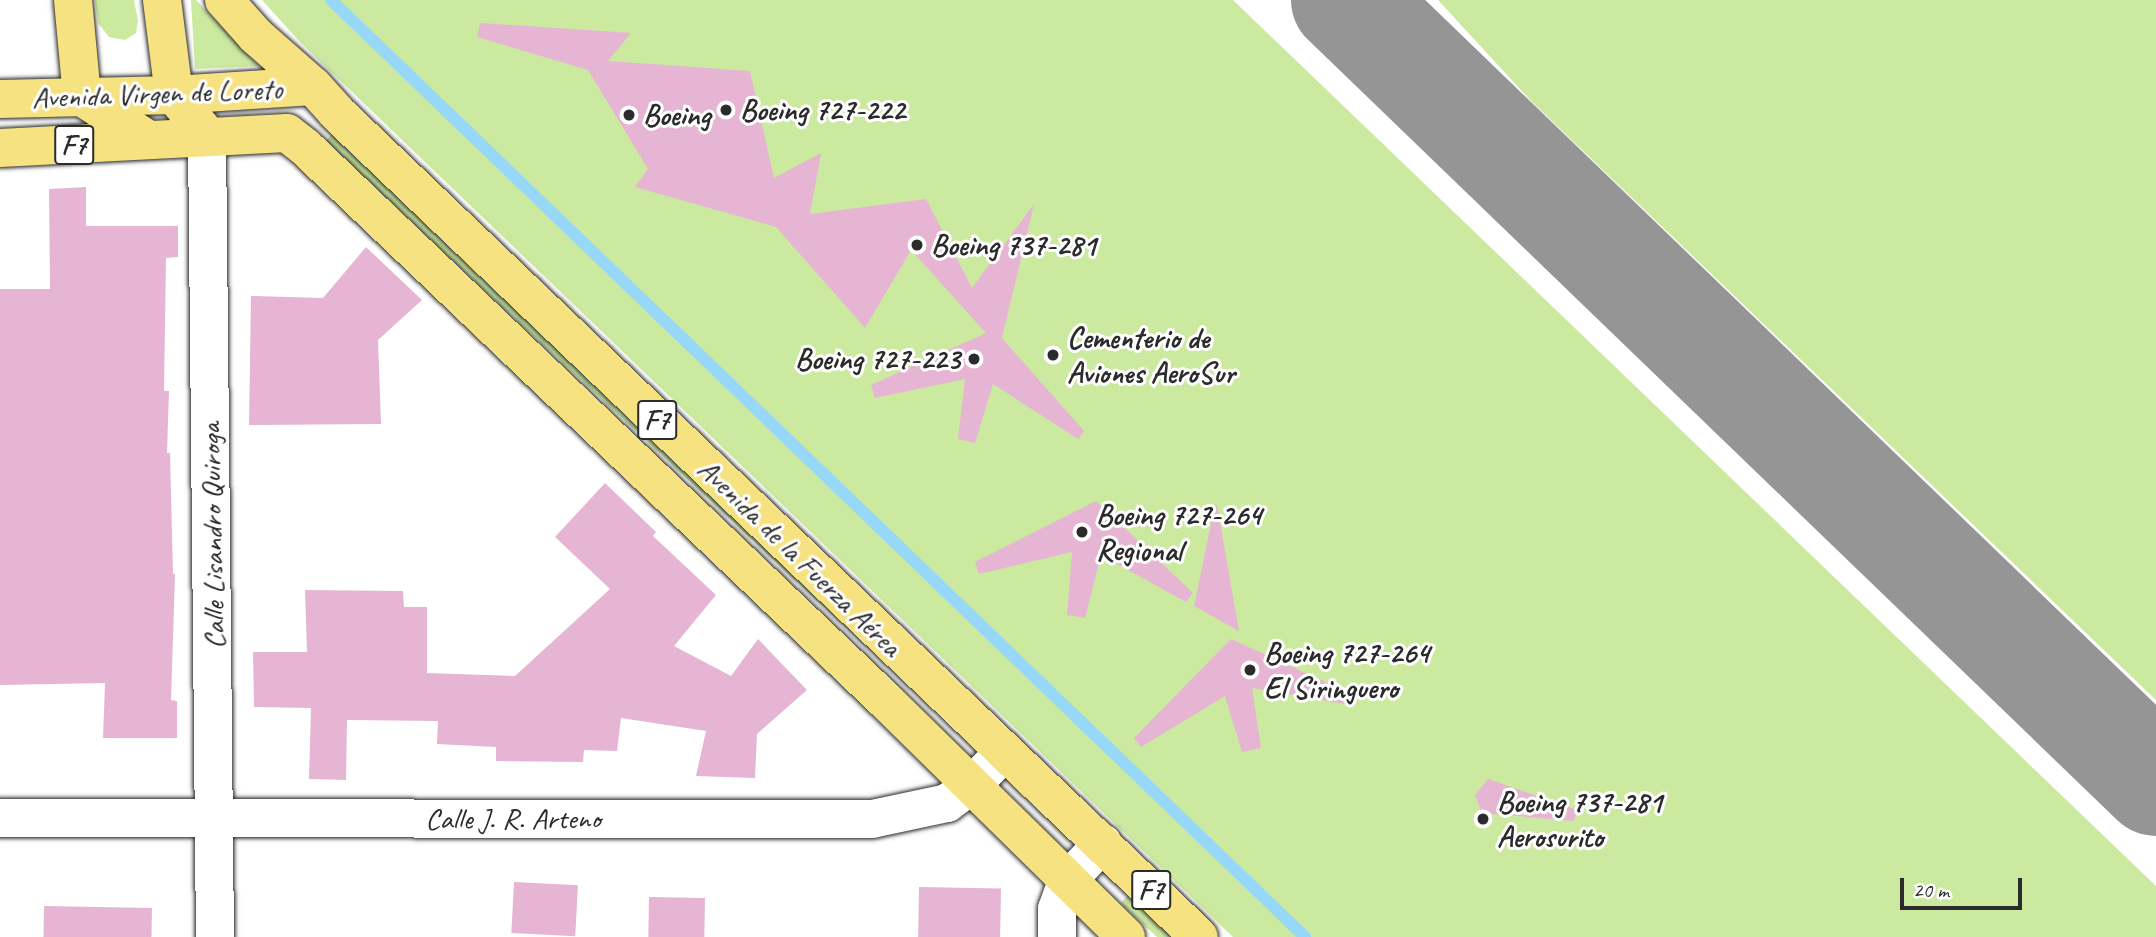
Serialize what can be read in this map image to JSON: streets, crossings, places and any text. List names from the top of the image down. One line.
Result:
{"streets":{"main road":["Avenida Virgen de Loreto","F7","Avenida de la Fuerza Aérea"],"street":["Calle Lisandro Quiroga","Calle J. R. Arteno"]},"crossings":[["Avenida Virgen de Loreto","Calle Lisandro Quiroga"],["Avenida Virgen de Loreto","Avenida de la Fuerza Aérea"],["Calle Lisandro Quiroga","Calle J. R. Arteno"],["Avenida de la Fuerza Aérea","Calle J. R. Arteno"]],"places":["Boeing 727-222","Boeing","Boeing 737-281","Cementerio de Aviones AeroSur","Boeing 727-223","Boeing 727-264 Regional","Boeing 727-264 El Siringuero","Boeing 737-281 Aerosurito"],"scale_bar":"20 m"}
